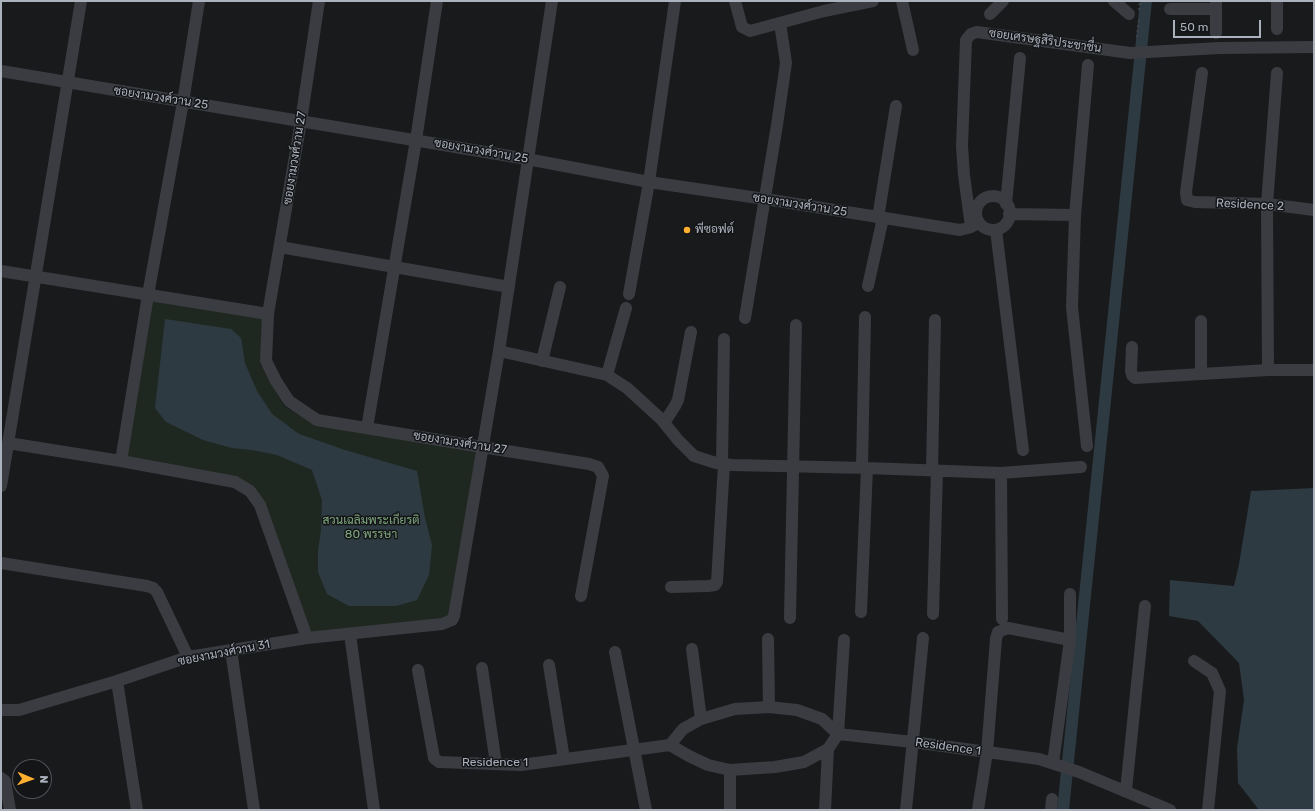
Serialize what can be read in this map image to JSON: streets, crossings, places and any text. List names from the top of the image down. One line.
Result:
{"streets":{"street":["ซอยเศรษฐสิริประชาชื่น","ซอยงามวงศ์วาน 25","ซอยงามวงศ์วาน 27","Residence 2","ซอยงามวงศ์วาน 31","Residence 1"]},"crossings":[["ซอยเศรษฐสิริประชาชื่น","ซอยงามวงศ์วาน 25"],["ซอยงามวงศ์วาน 25","ซอยงามวงศ์วาน 27"],["ซอยงามวงศ์วาน 27","ซอยงามวงศ์วาน 31"]],"parks":["สวนเฉลิมพระเกียรติ 80 พรรษา"],"places":["พีซอฟต์"],"scale_bar":"50 m","north":"right"}
